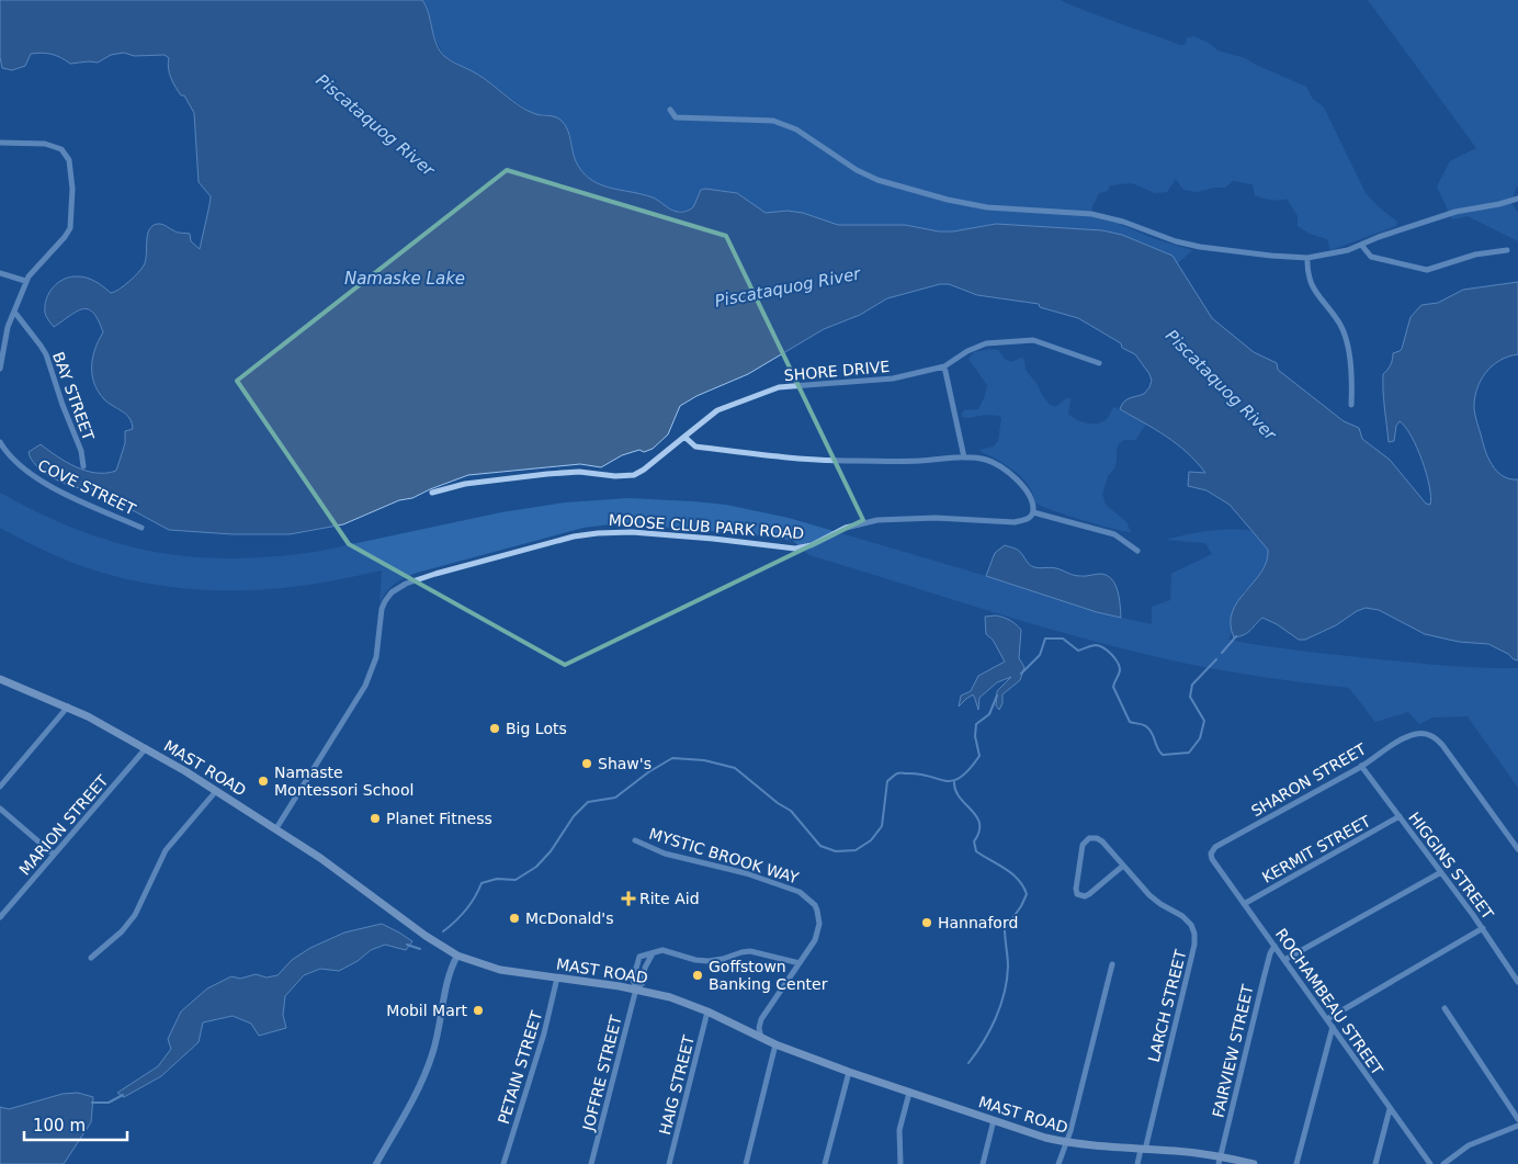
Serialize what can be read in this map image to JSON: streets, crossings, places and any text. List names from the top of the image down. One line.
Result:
{"streets":{"main road":["MAST ROAD"],"street":["SHORE DRIVE","BAY STREET","COVE STREET","MOOSE CLUB PARK ROAD","SHARON STREET","MARION STREET","KERMIT STREET","MYSTIC BROOK WAY","HIGGINS STREET","ROCHAMBEAU STREET","LARCH STREET","FAIRVIEW STREET","PETAIN STREET","JOFFRE STREET","HAIG STREET"]},"crossings":[["MOOSE CLUB PARK ROAD","MAST ROAD"],["MAST ROAD","MARION STREET"],["MAST ROAD","MYSTIC BROOK WAY"],["MAST ROAD","LARCH STREET"],["MAST ROAD","FAIRVIEW STREET"],["MAST ROAD","PETAIN STREET"],["MAST ROAD","JOFFRE STREET"],["MAST ROAD","HAIG STREET"],["SHARON STREET","HIGGINS STREET"],["SHARON STREET","ROCHAMBEAU STREET"],["KERMIT STREET","HIGGINS STREET"],["KERMIT STREET","ROCHAMBEAU STREET"],["ROCHAMBEAU STREET","FAIRVIEW STREET"]],"water":["Piscataquog River","Namaske Lake"],"places":{"other":["Big Lots","Shaw's","Namaste Montessori School","Planet Fitness","McDonald's","Hannaford","Goffstown Banking Center","Mobil Mart"],"health":["Rite Aid"]},"scale_bar":"100 m"}
